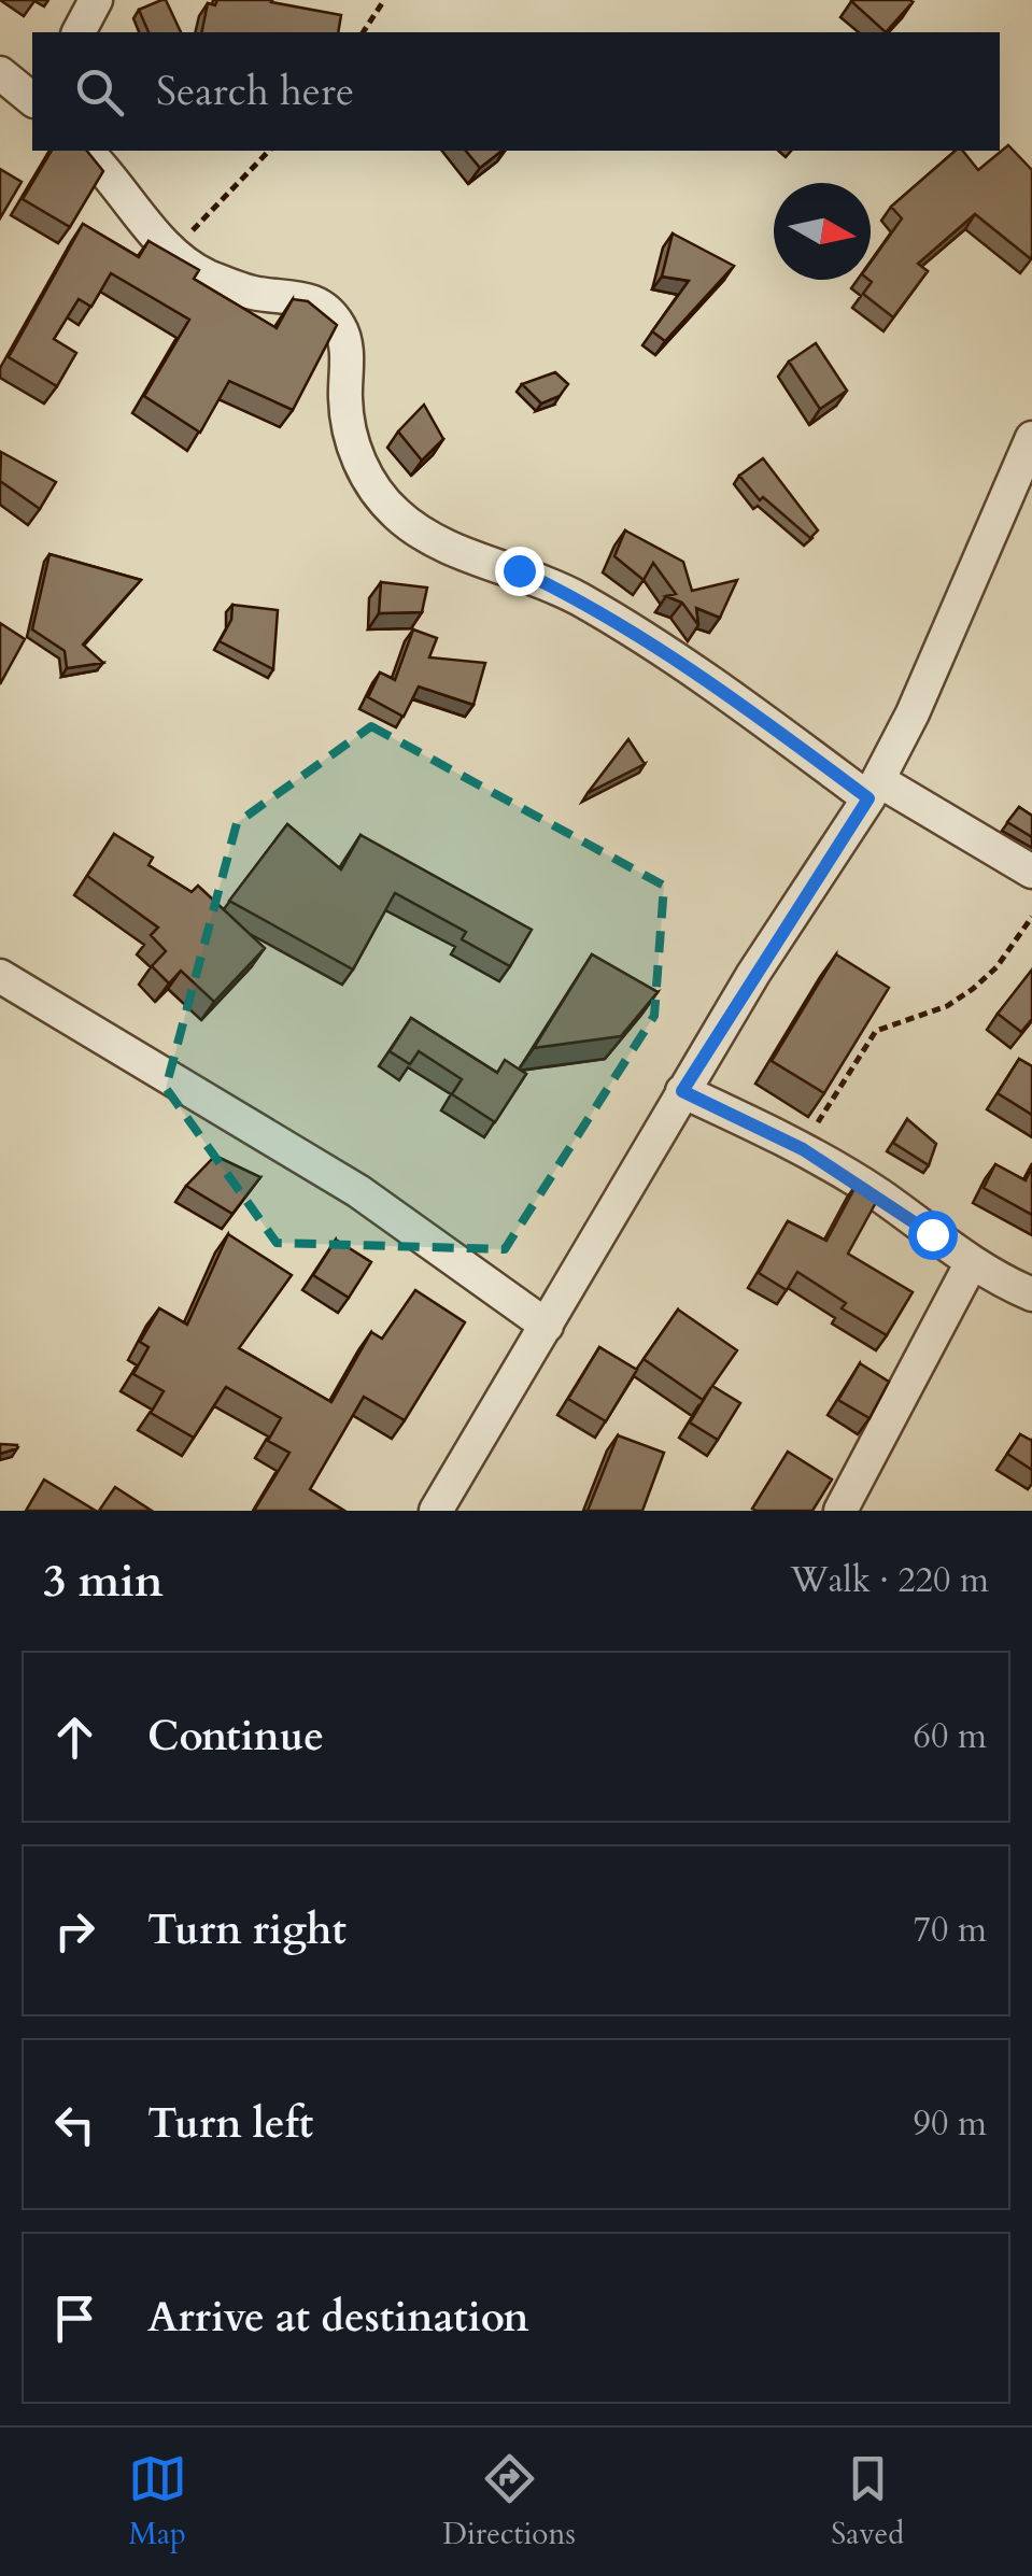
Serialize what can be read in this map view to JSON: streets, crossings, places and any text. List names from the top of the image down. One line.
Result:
{"north":"right","page":{"search":"Search here","heading":["3 min","Walk · 220 m"],"list":[["Continue","60 m"],["Turn right","70 m"],["Turn left","90 m"],"Arrive at destination"],"nav":["Map","Directions","Saved"]}}
